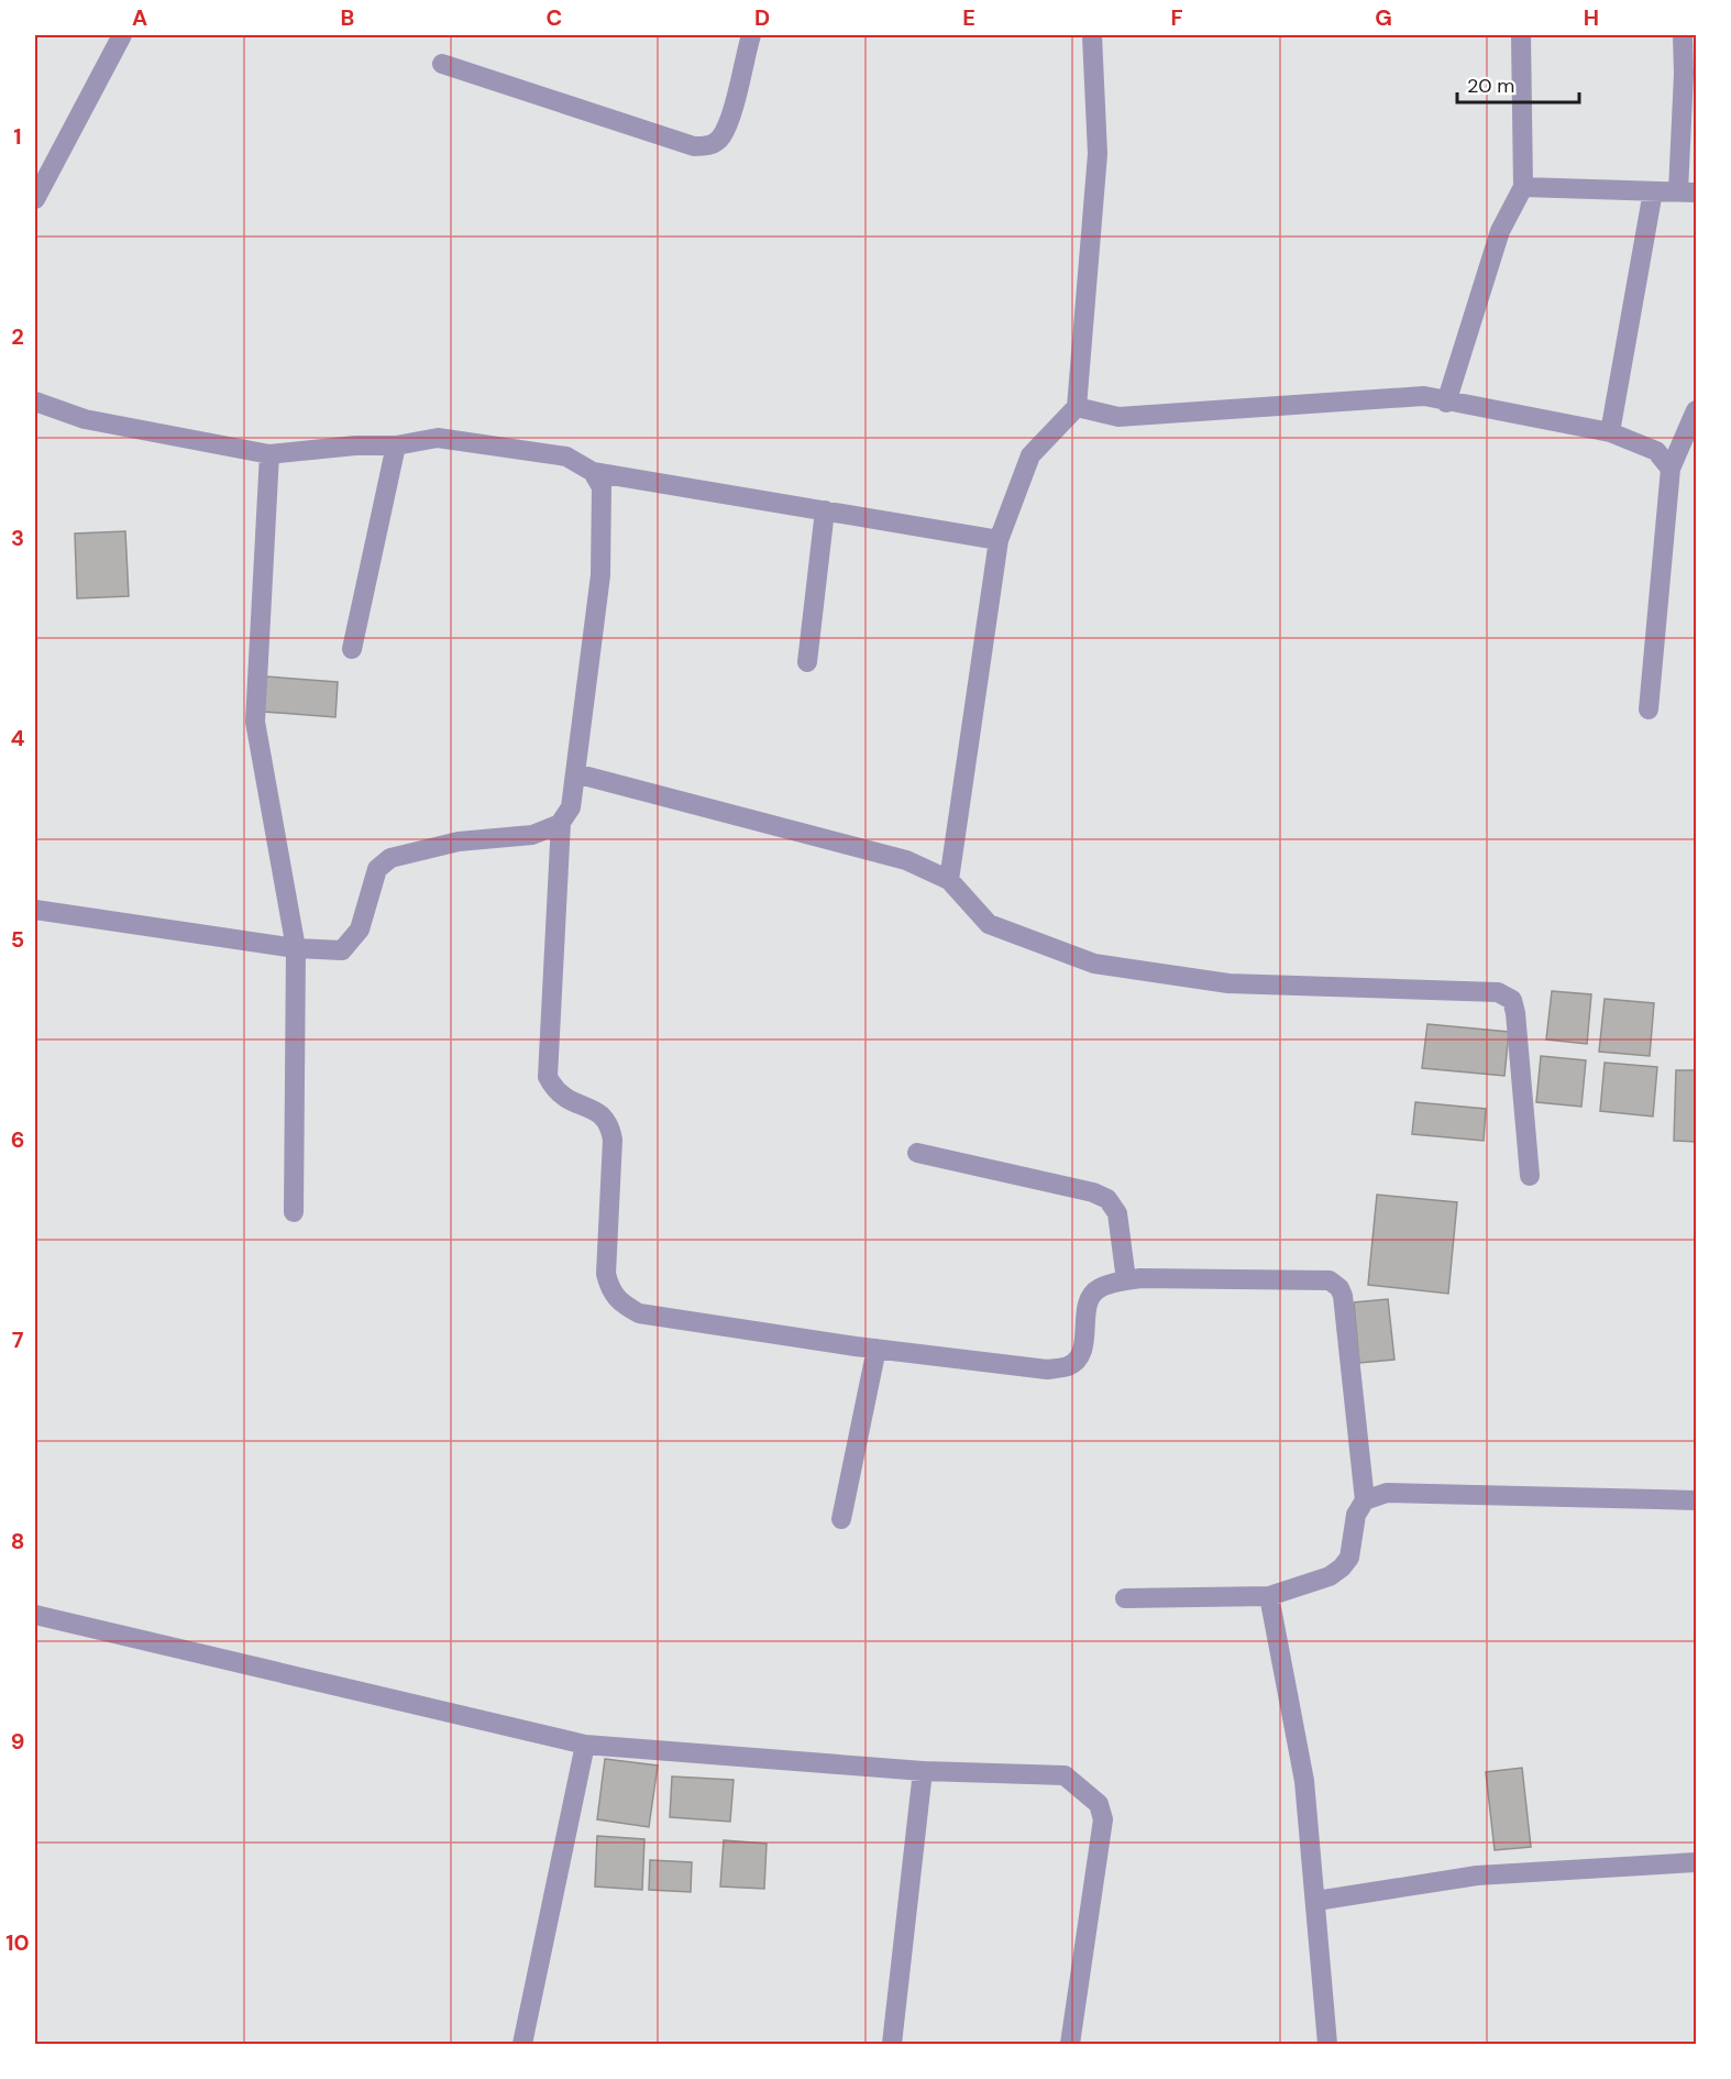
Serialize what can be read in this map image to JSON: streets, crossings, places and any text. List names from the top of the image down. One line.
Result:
{"scale_bar":"20 m","grid":{"columns":["A","B","C","D","E","F","G","H"],"rows":["1","2","3","4","5","6","7","8","9","10"]}}
